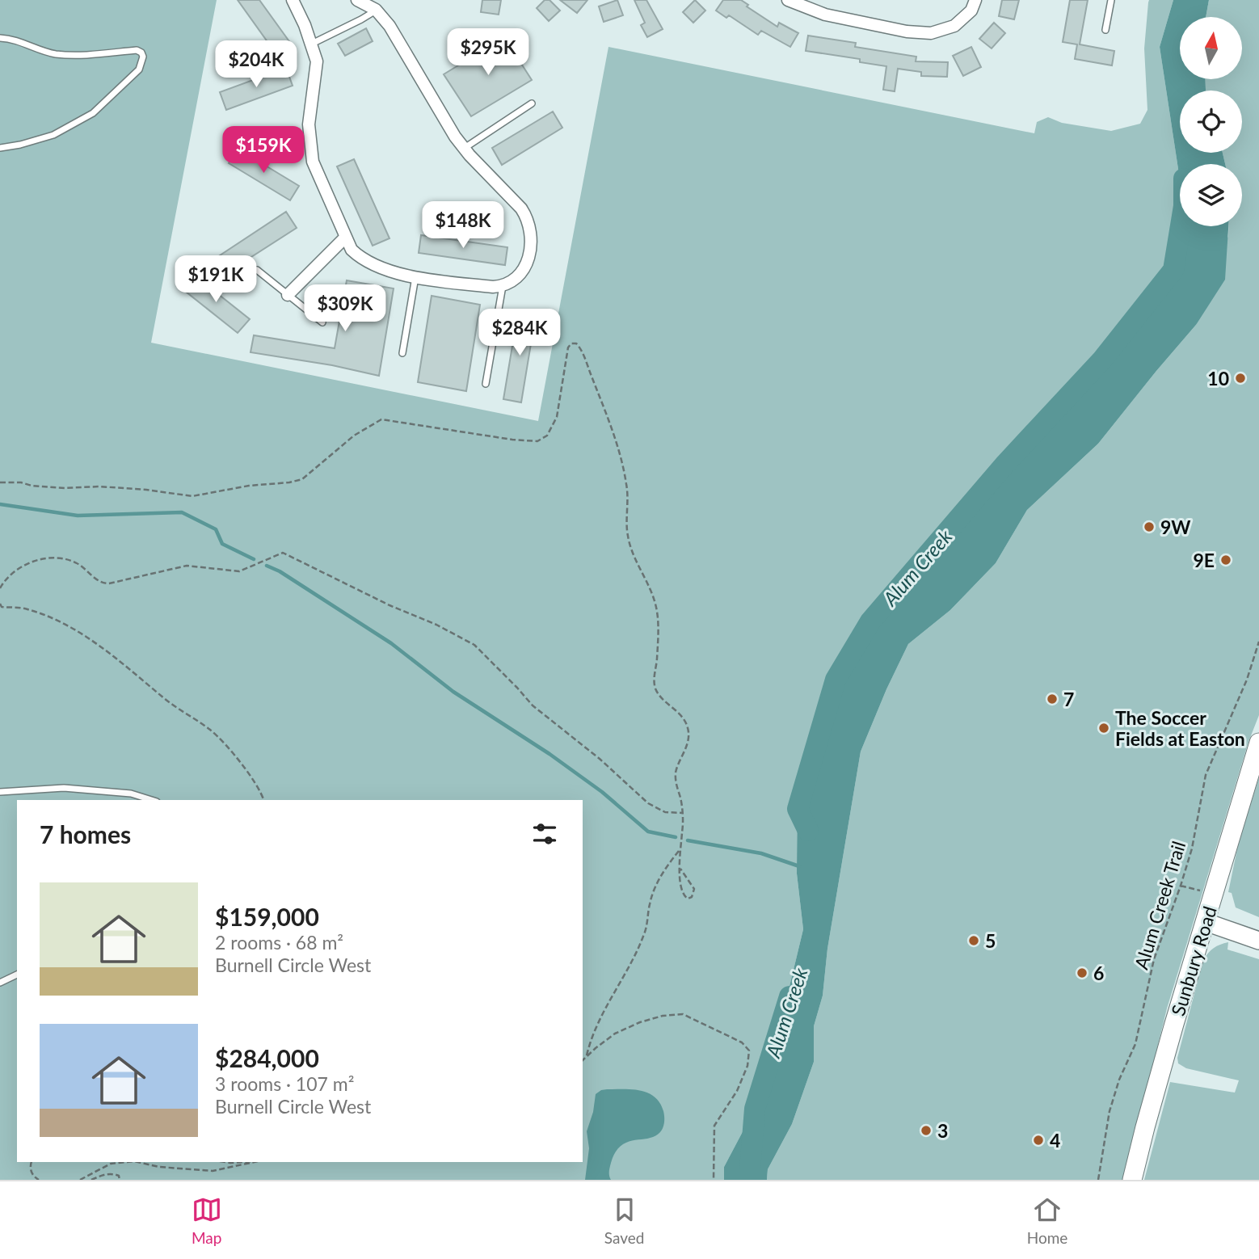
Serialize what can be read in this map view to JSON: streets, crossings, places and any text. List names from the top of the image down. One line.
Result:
{"streets":{"main road":["Sunbury Road"],"path":["Alum Creek Trail"]},"water":["Alum Creek"],"places":["10","9W","9E","7","The Soccer Fields at Easton","5","6","3","4"],"north":"top","page":{"price":["$295K","$204K","$159K","$148K","$191K","$309K","$284K"],"heading":"7 homes","list":[{"name":"$159,000","note":"2 rooms · 68 m² · Burnell Circle West"},{"name":"$284,000","note":"3 rooms · 107 m² · Burnell Circle West"}],"tabs":["Map","Saved","Home"]}}
